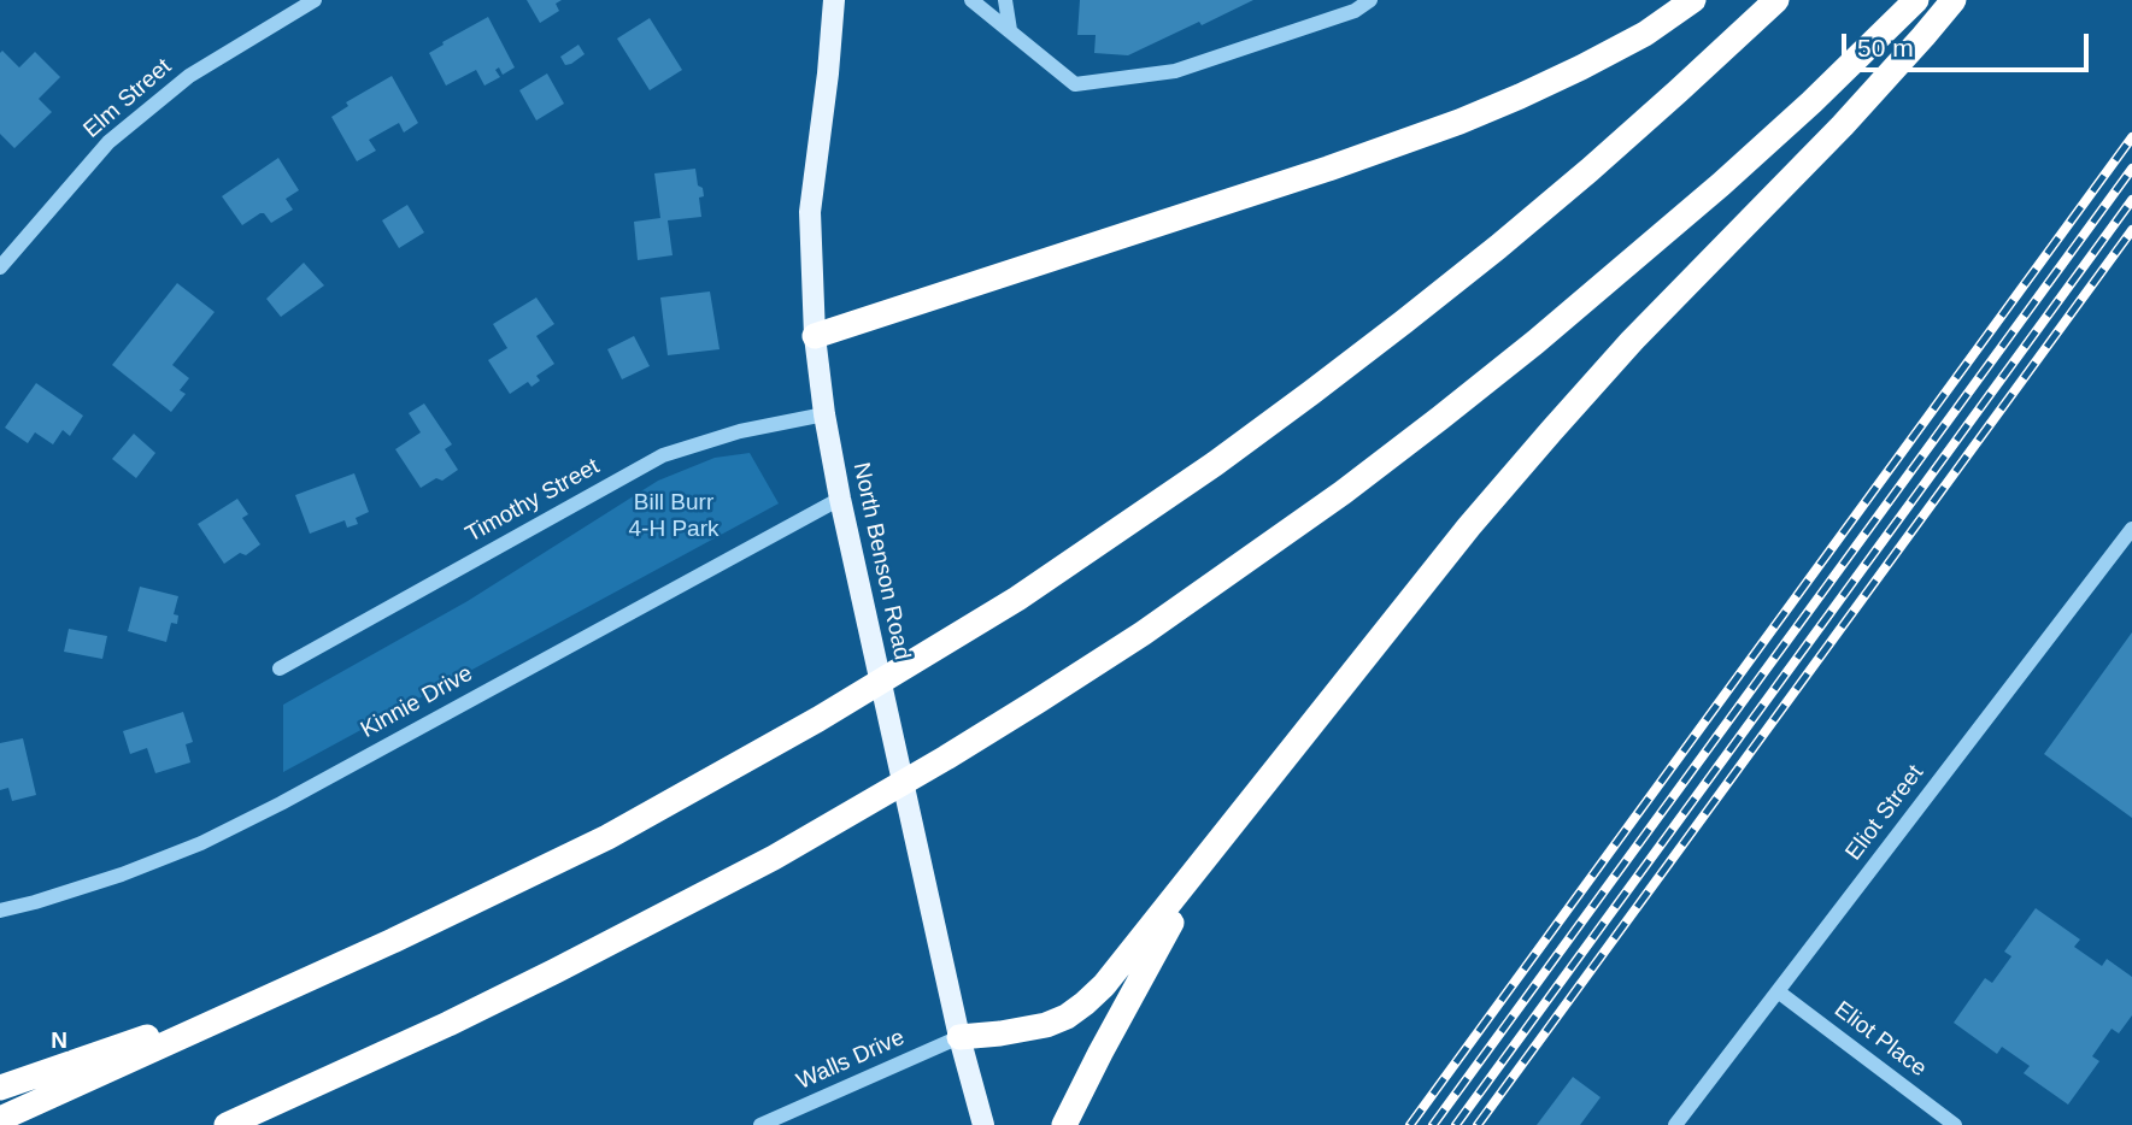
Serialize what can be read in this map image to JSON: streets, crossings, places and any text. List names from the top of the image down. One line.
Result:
{"streets":{"main road":["North Benson Road"],"street":["Elm Street","Timothy Street","Kinnie Drive","Eliot Street","Eliot Place","Walls Drive"]},"crossings":[["Timothy Street","North Benson Road"],["North Benson Road","Kinnie Drive"],["North Benson Road","Walls Drive"],["Eliot Street","Eliot Place"]],"parks":["Bill Burr 4-H Park"],"scale_bar":"50 m","north":"top"}
